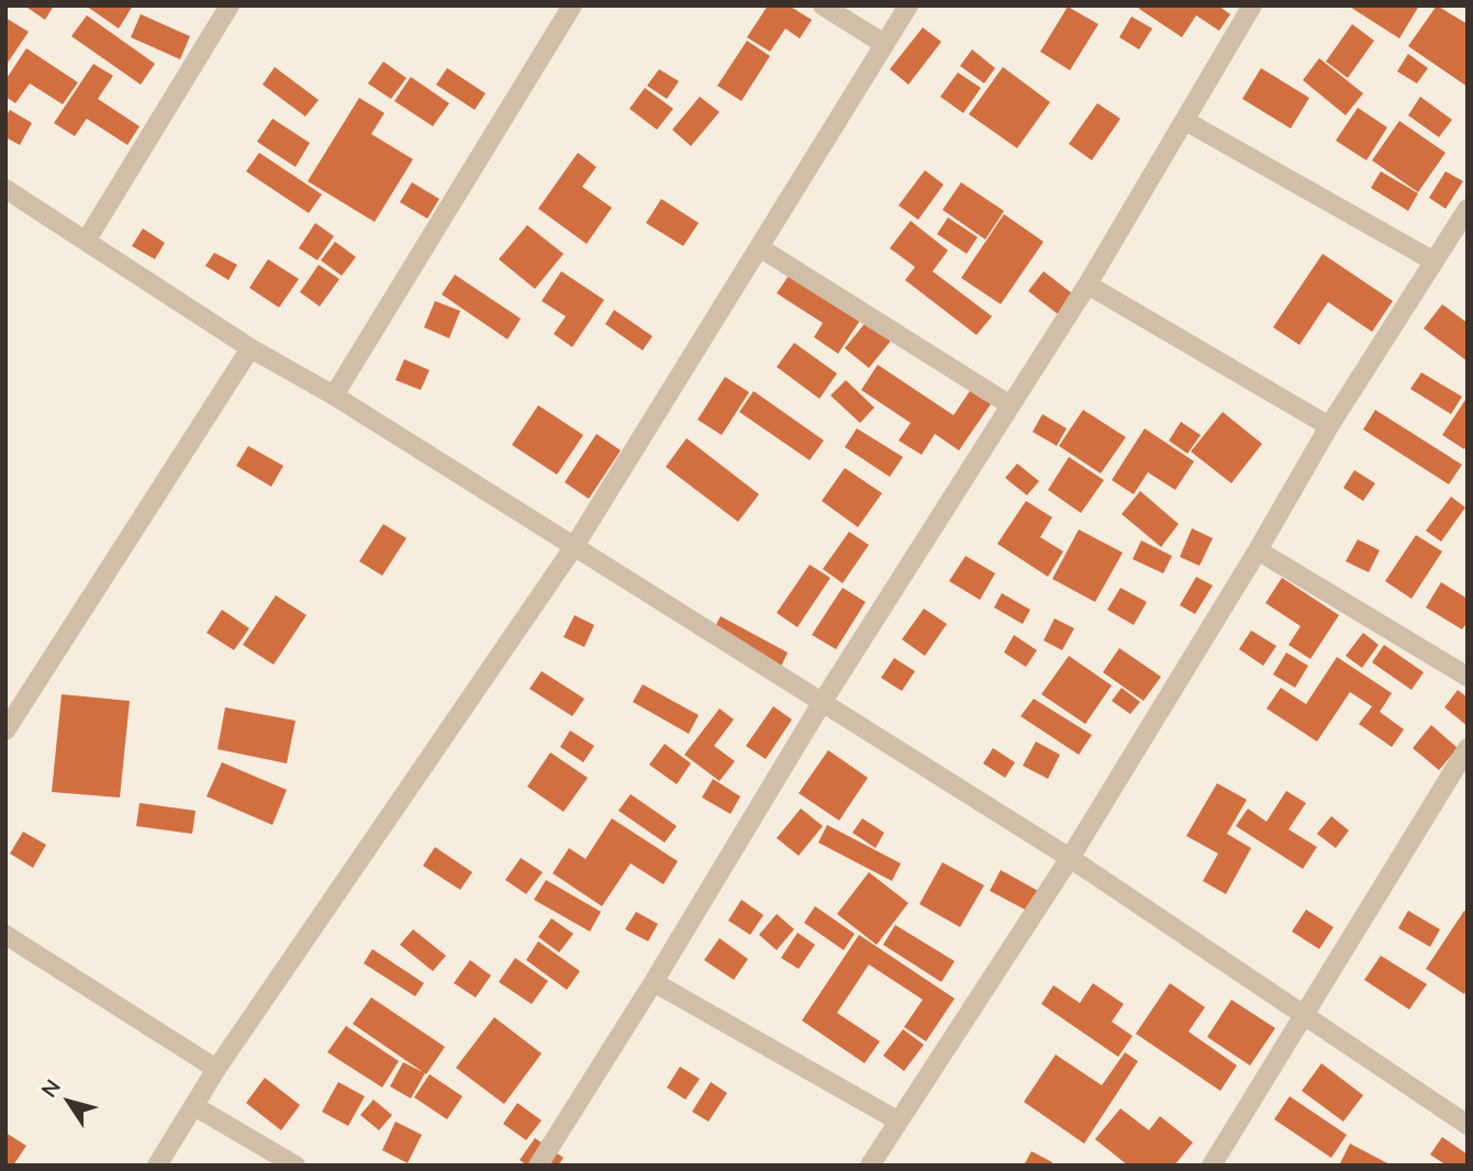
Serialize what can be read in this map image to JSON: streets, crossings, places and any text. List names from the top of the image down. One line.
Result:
{"north":"top left"}
